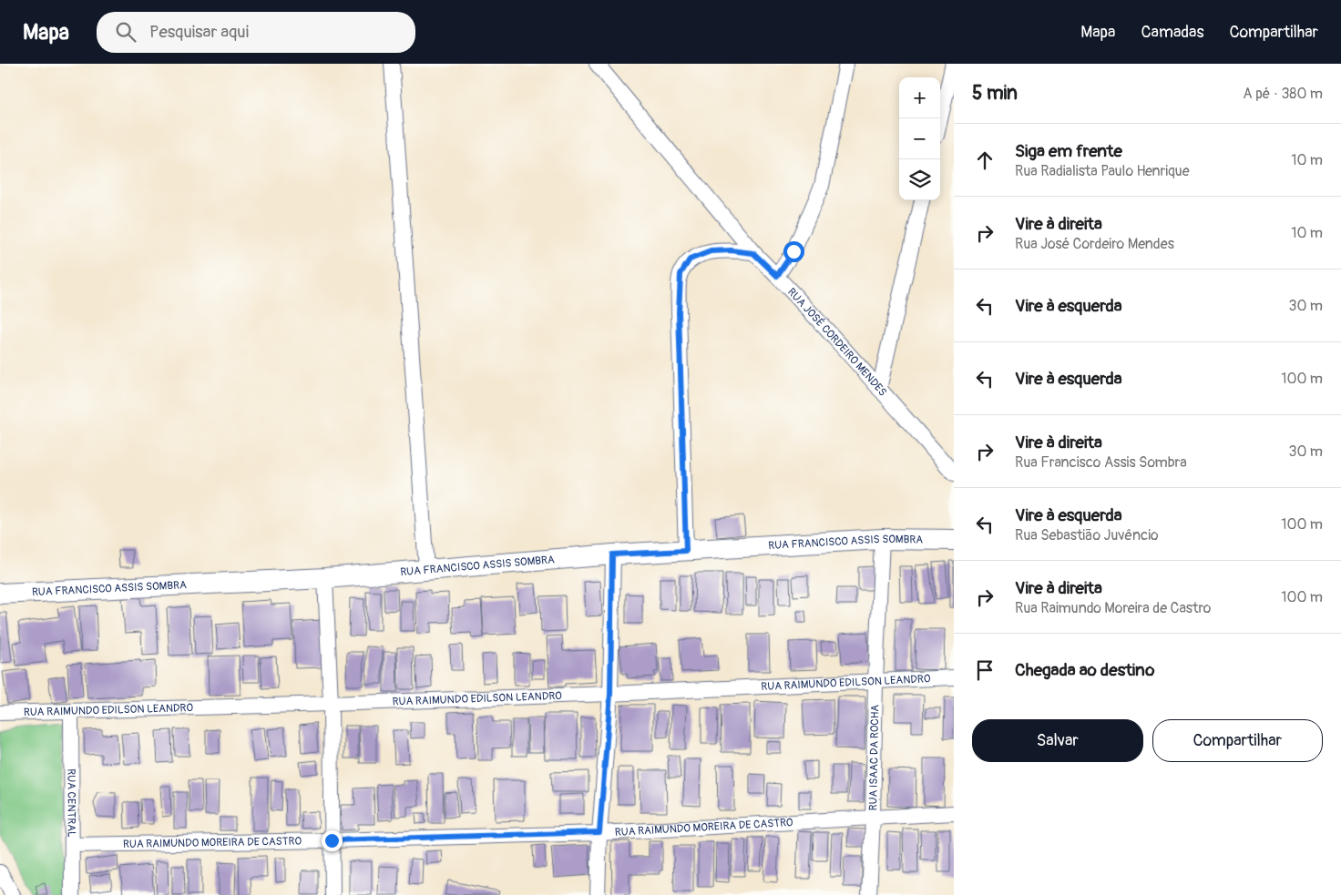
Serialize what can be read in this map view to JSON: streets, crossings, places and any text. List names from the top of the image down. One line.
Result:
{"streets":{"street":["RUA JOSÉ CORDEIRO MENDES","RUA FRANCISCO ASSIS SOMBRA","RUA RAIMUNDO EDILSON LEANDRO","RUA ISAAC DA ROCHA","RUA CENTRAL","RUA RAIMUNDO MOREIRA DE CASTRO"]},"crossings":[["RUA FRANCISCO ASSIS SOMBRA","RUA ISAAC DA ROCHA"],["RUA RAIMUNDO EDILSON LEANDRO","RUA ISAAC DA ROCHA"],["RUA RAIMUNDO EDILSON LEANDRO","RUA CENTRAL"],["RUA ISAAC DA ROCHA","RUA RAIMUNDO MOREIRA DE CASTRO"],["RUA CENTRAL","RUA RAIMUNDO MOREIRA DE CASTRO"]],"page":{"header":"Mapa","search":"Pesquisar aqui","nav":["Mapa","Camadas","Compartilhar"],"heading":["5 min","A pé · 380 m"],"map_buttons":["+","−"],"list":[["Siga em frente","Rua Radialista Paulo Henrique","10 m"],["Vire à direita","Rua José Cordeiro Mendes","10 m"],["Vire à esquerda","30 m"],["Vire à esquerda","100 m"],["Vire à direita","Rua Francisco Assis Sombra","30 m"],["Vire à esquerda","Rua Sebastião Juvêncio","100 m"],["Vire à direita","Rua Raimundo Moreira de Castro","100 m"],"Chegada ao destino"],"buttons":["Salvar","Compartilhar"]}}
